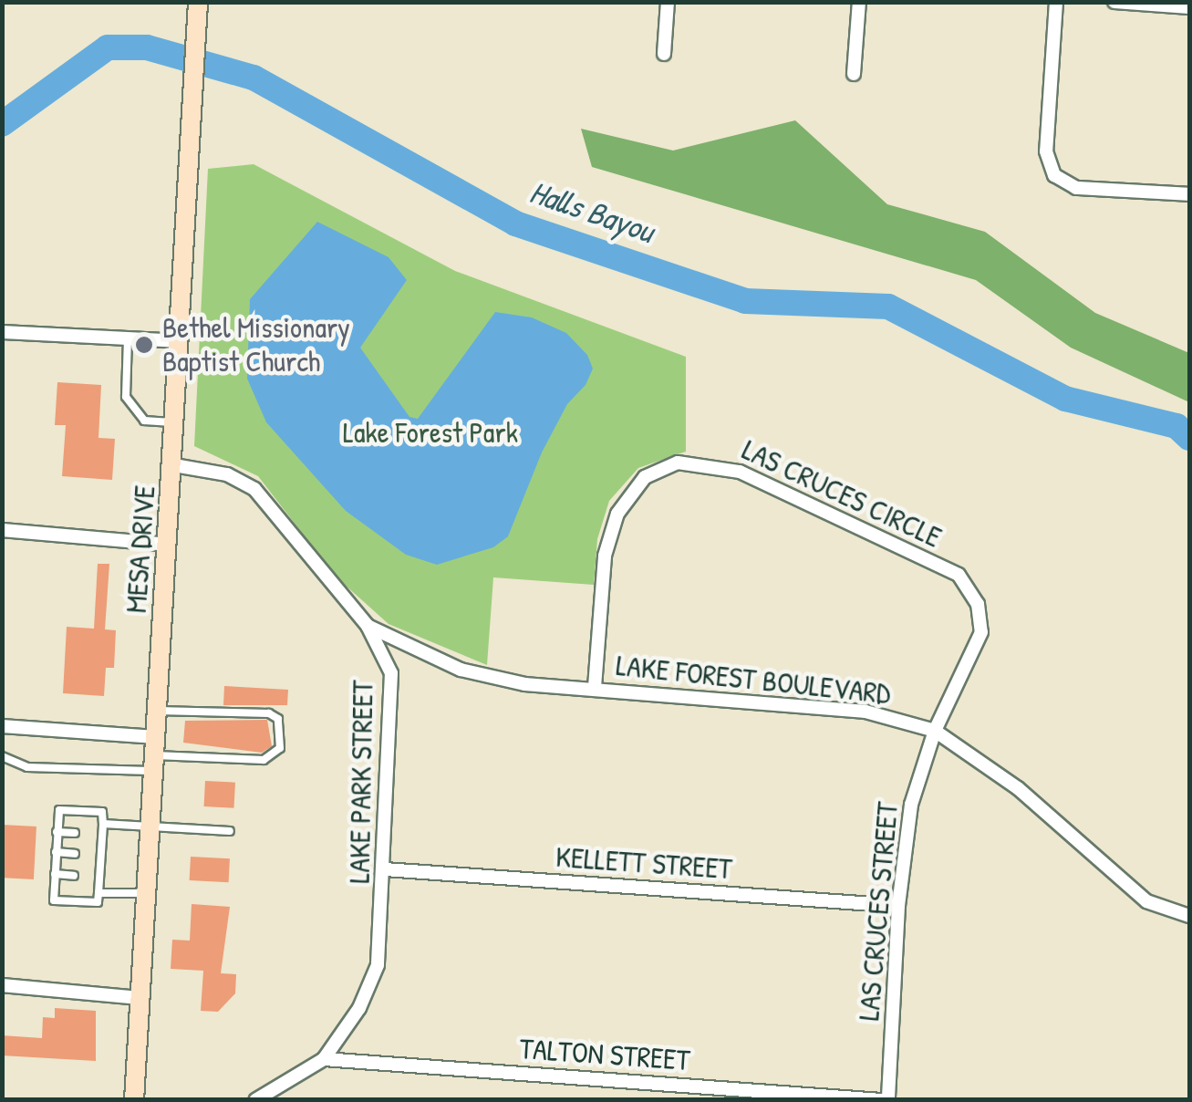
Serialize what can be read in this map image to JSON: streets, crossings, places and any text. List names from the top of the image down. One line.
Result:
{"streets":{"main road":["MESA DRIVE"],"street":["LAS CRUCES CIRCLE","LAKE FOREST BOULEVARD","LAKE PARK STREET","KELLETT STREET","LAS CRUCES STREET","TALTON STREET"]},"crossings":[["LAS CRUCES CIRCLE","LAKE FOREST BOULEVARD"],["LAS CRUCES CIRCLE","LAS CRUCES STREET"],["MESA DRIVE","LAKE PARK STREET"],["LAKE FOREST BOULEVARD","LAKE PARK STREET"],["LAKE FOREST BOULEVARD","LAS CRUCES STREET"],["LAKE PARK STREET","KELLETT STREET"],["LAKE PARK STREET","TALTON STREET"],["KELLETT STREET","LAS CRUCES STREET"]],"water":["Halls Bayou"],"parks":["Lake Forest Park"],"places":["Bethel Missionary Baptist Church"]}
